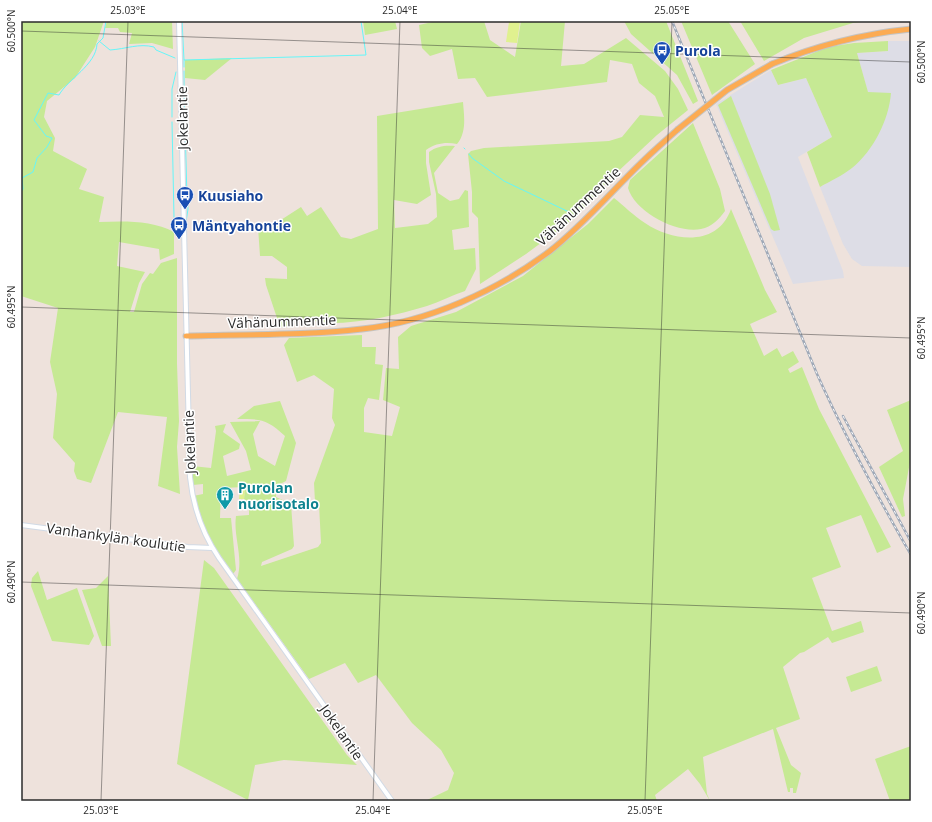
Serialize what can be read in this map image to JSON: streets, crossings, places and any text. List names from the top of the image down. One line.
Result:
{"streets":{"main road":["Vähänummentie"],"street":["Jokelantie","Vanhankylän koulutie"]},"crossings":[["Jokelantie","Vähänummentie"],["Jokelantie","Vanhankylän koulutie"]],"places":{"bus stop":["Purola","Kuusiaho","Mäntyahontie"],"building":["Purolan nuorisotalo"]},"coordinates":["25.03°E","25.04°E","25.05°E","60.500°N","60.495°N","60.490°N"]}
